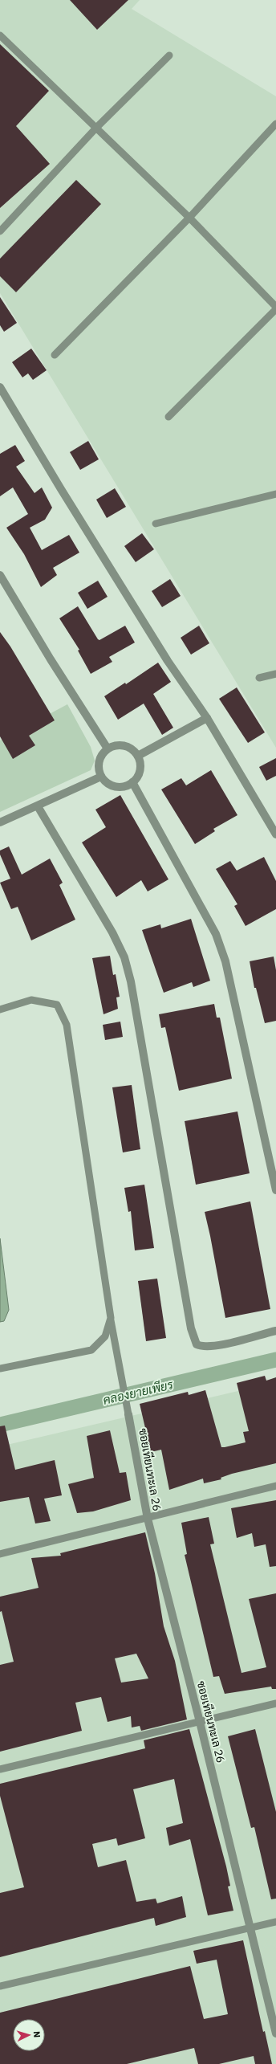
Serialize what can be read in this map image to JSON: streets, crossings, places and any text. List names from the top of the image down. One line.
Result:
{"streets":{"street":["ซอยเทียนทะเล 26"]},"water":["คลองยายเพียร"],"north":"right"}
